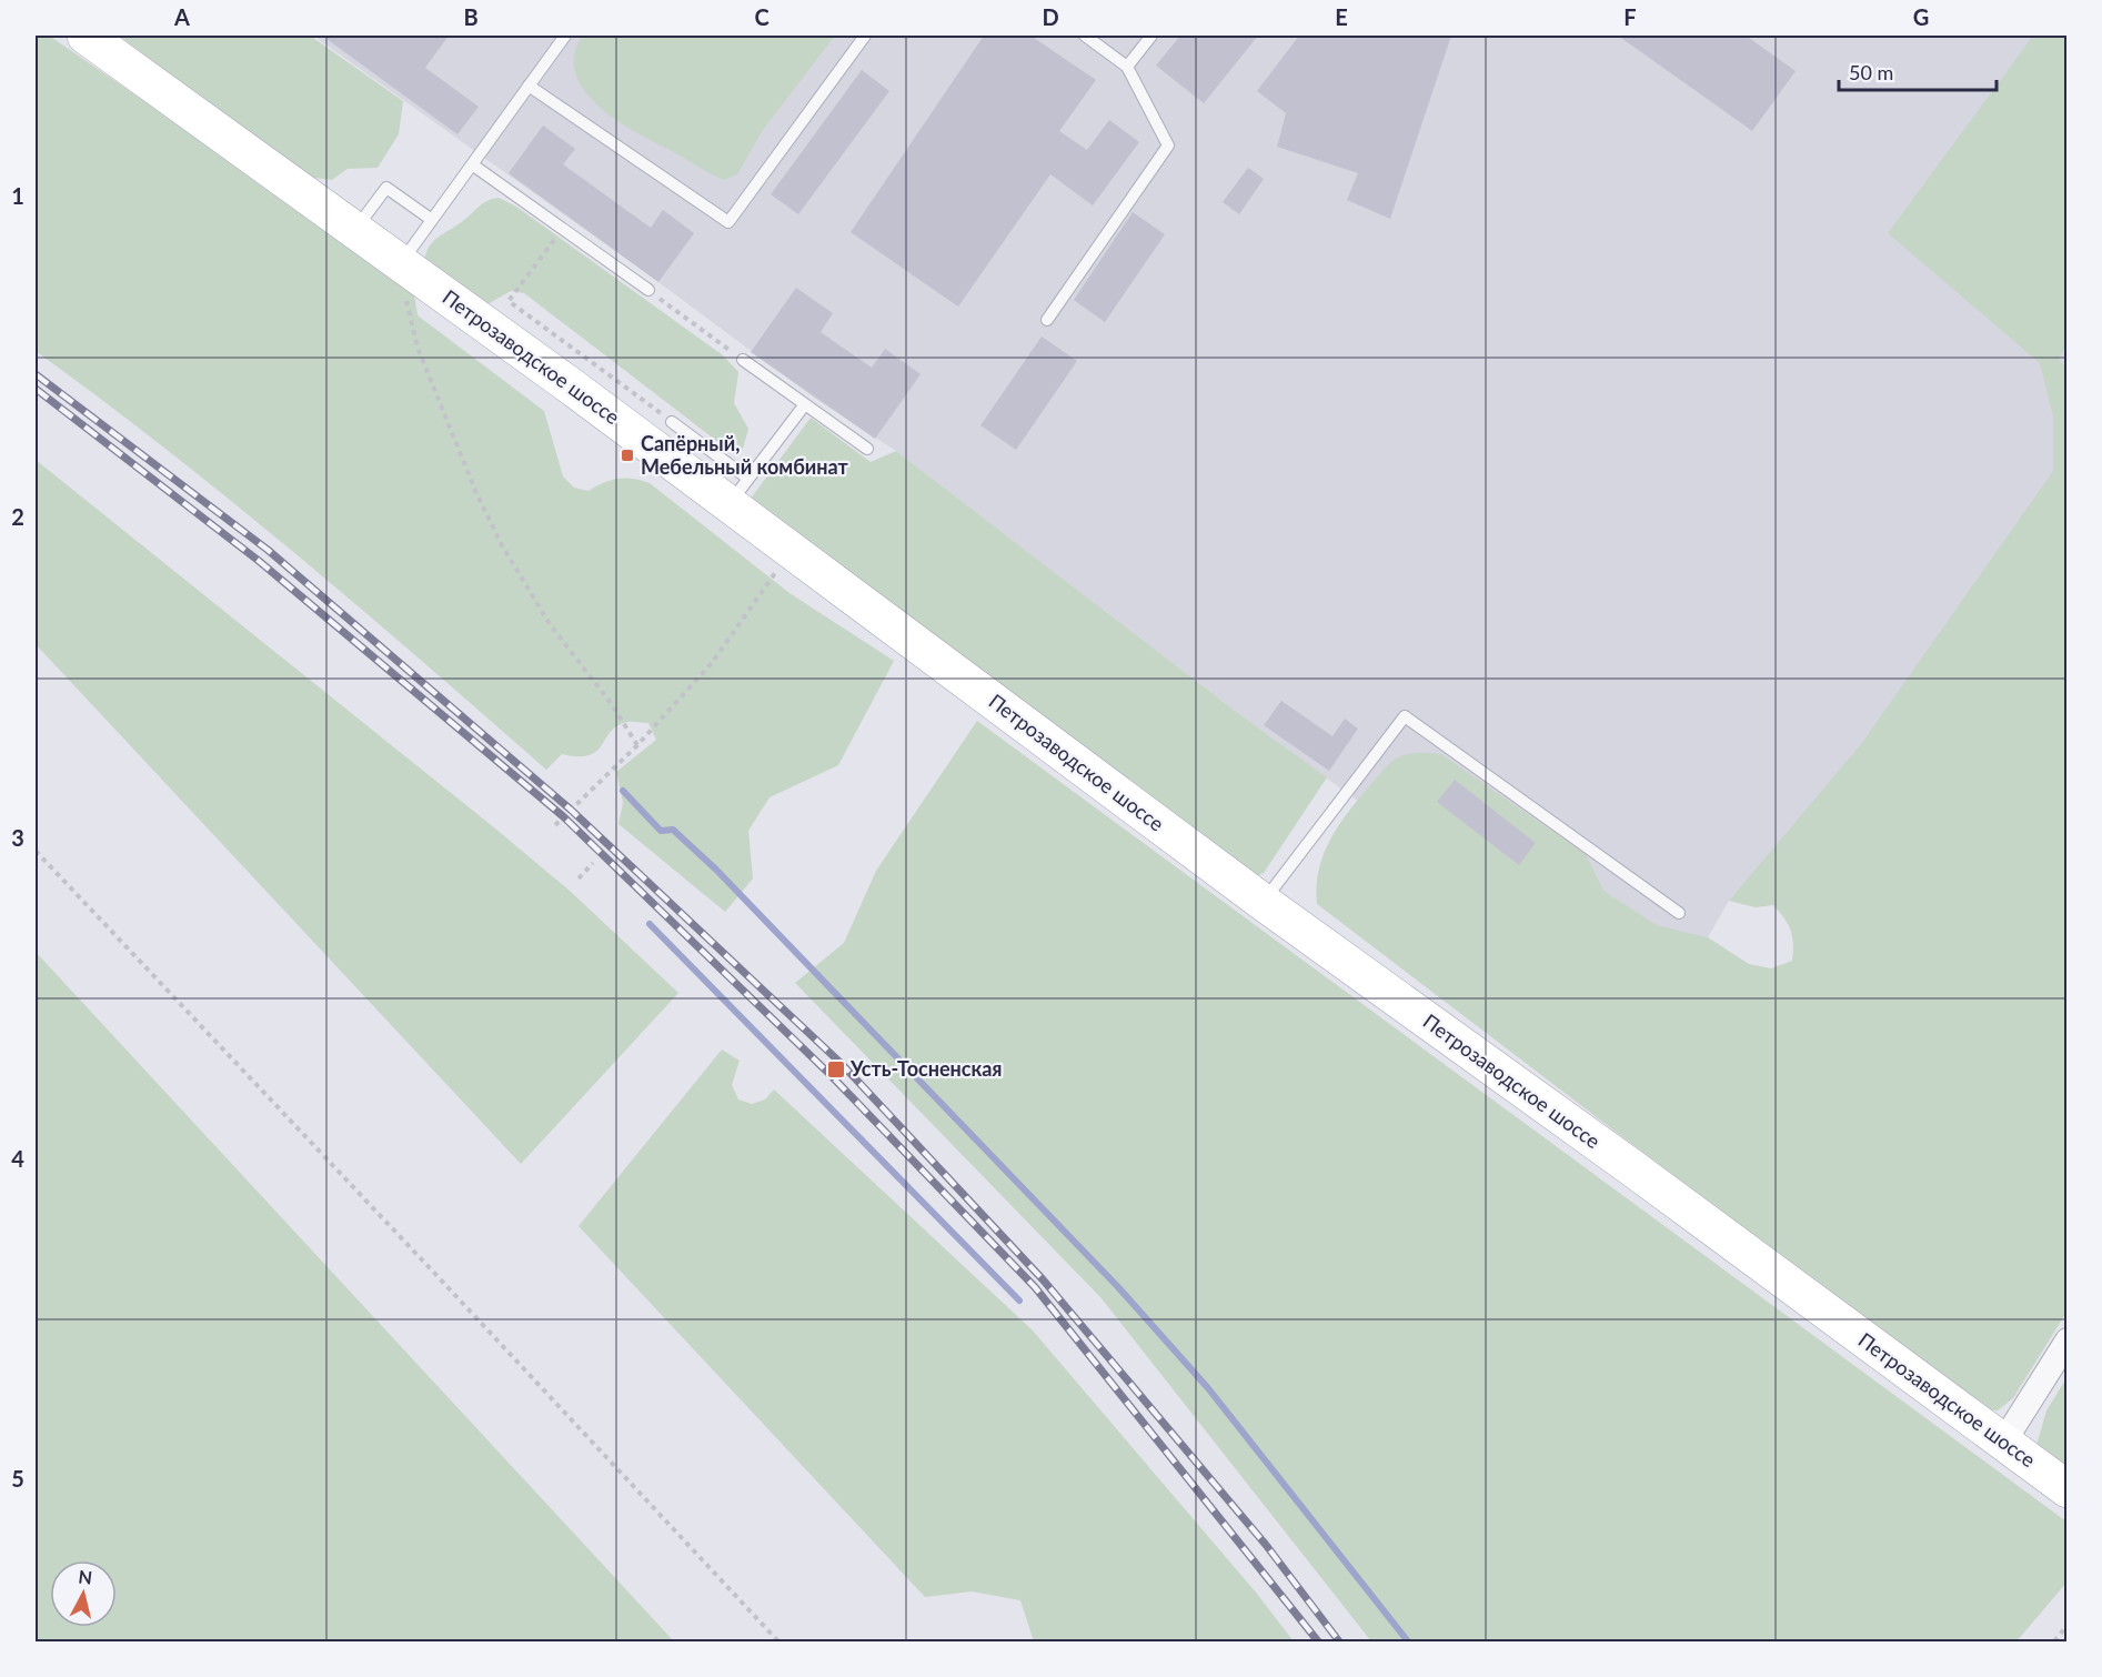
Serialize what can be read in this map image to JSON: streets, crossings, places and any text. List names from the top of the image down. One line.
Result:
{"streets":{"main road":["Петрозаводское шоссе"]},"places":{"transit":["Сапёрный, Мебельный комбинат","Усть-Тосненская"]},"scale_bar":"50 m","north":"top","grid":{"columns":["A","B","C","D","E","F","G"],"rows":["1","2","3","4","5"]}}
